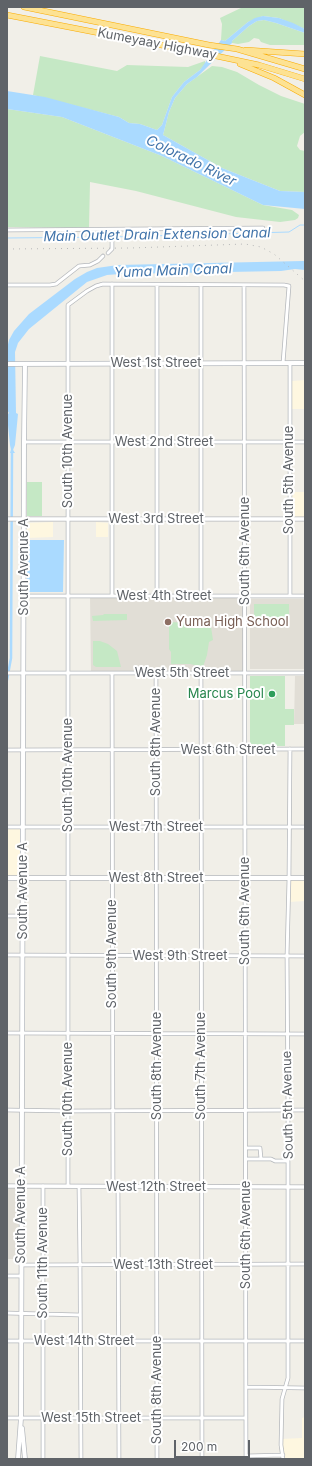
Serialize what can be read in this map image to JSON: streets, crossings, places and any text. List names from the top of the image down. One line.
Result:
{"streets":{"highway":["Kumeyaay Highway"],"main road":["West 1st Street","South Avenue A","West 8th Street"],"street":["West 2nd Street","South 10th Avenue","South 5th Avenue","West 3rd Street","South 6th Avenue","West 4th Street","West 5th Street","South 8th Avenue","West 6th Street","West 7th Street","South 9th Avenue","West 9th Street","South 7th Avenue","West 12th Street","South 11th Avenue","West 13th Street","West 14th Street","West 15th Street"]},"crossings":[["West 1st Street","South 10th Avenue"],["West 1st Street","South 5th Avenue"],["West 1st Street","South 6th Avenue"],["West 1st Street","South Avenue A"],["West 2nd Street","South 10th Avenue"],["West 2nd Street","South 5th Avenue"],["West 2nd Street","South 6th Avenue"],["West 2nd Street","South Avenue A"],["South 10th Avenue","West 3rd Street"],["South 10th Avenue","West 4th Street"],["South 10th Avenue","West 5th Street"],["South 10th Avenue","West 6th Street"],["South 10th Avenue","West 7th Street"],["South 10th Avenue","West 8th Street"],["South 10th Avenue","West 9th Street"],["South 10th Avenue","West 12th Street"],["South 5th Avenue","West 3rd Street"],["South 5th Avenue","West 4th Street"],["South 5th Avenue","West 6th Street"],["South 5th Avenue","West 7th Street"],["South 5th Avenue","West 8th Street"],["South 5th Avenue","West 9th Street"],["South 5th Avenue","West 12th Street"],["South 5th Avenue","West 13th Street"],["South 5th Avenue","West 14th Street"],["West 3rd Street","South 6th Avenue"],["West 3rd Street","South Avenue A"],["South 6th Avenue","West 4th Street"],["South 6th Avenue","West 5th Street"],["South 6th Avenue","West 6th Street"],["South 6th Avenue","West 7th Street"],["South 6th Avenue","West 8th Street"],["South 6th Avenue","West 9th Street"],["South 6th Avenue","West 12th Street"],["South 6th Avenue","West 13th Street"],["South 6th Avenue","West 14th Street"],["South 6th Avenue","West 15th Street"],["South Avenue A","West 4th Street"],["South Avenue A","West 5th Street"],["South Avenue A","West 6th Street"],["South Avenue A","West 7th Street"],["South Avenue A","West 8th Street"],["South Avenue A","West 9th Street"],["South Avenue A","West 12th Street"],["South Avenue A","West 13th Street"],["South Avenue A","West 14th Street"],["South Avenue A","West 15th Street"],["West 5th Street","South 8th Avenue"],["West 5th Street","South 9th Avenue"],["West 5th Street","South 7th Avenue"],["South 8th Avenue","West 6th Street"],["South 8th Avenue","West 7th Street"],["South 8th Avenue","West 8th Street"],["South 8th Avenue","West 9th Street"],["South 8th Avenue","West 12th Street"],["South 8th Avenue","West 13th Street"],["South 8th Avenue","West 14th Street"],["South 8th Avenue","West 15th Street"],["West 6th Street","South 9th Avenue"],["West 6th Street","South 7th Avenue"],["West 7th Street","South 9th Avenue"],["West 7th Street","South 7th Avenue"],["West 8th Street","South 9th Avenue"],["West 8th Street","South 7th Avenue"],["South 9th Avenue","West 9th Street"],["South 9th Avenue","West 12th Street"],["West 9th Street","South 7th Avenue"],["South 7th Avenue","West 12th Street"],["South 7th Avenue","West 13th Street"],["South 7th Avenue","West 14th Street"],["South 7th Avenue","West 15th Street"],["West 12th Street","South 11th Avenue"],["South 11th Avenue","West 13th Street"],["South 11th Avenue","West 14th Street"],["South 11th Avenue","West 15th Street"]],"water":["Colorado River","Main Outlet Drain Extension Canal","Yuma Main Canal"],"places":["Yuma High School","Marcus Pool"],"scale_bar":"200 m"}
